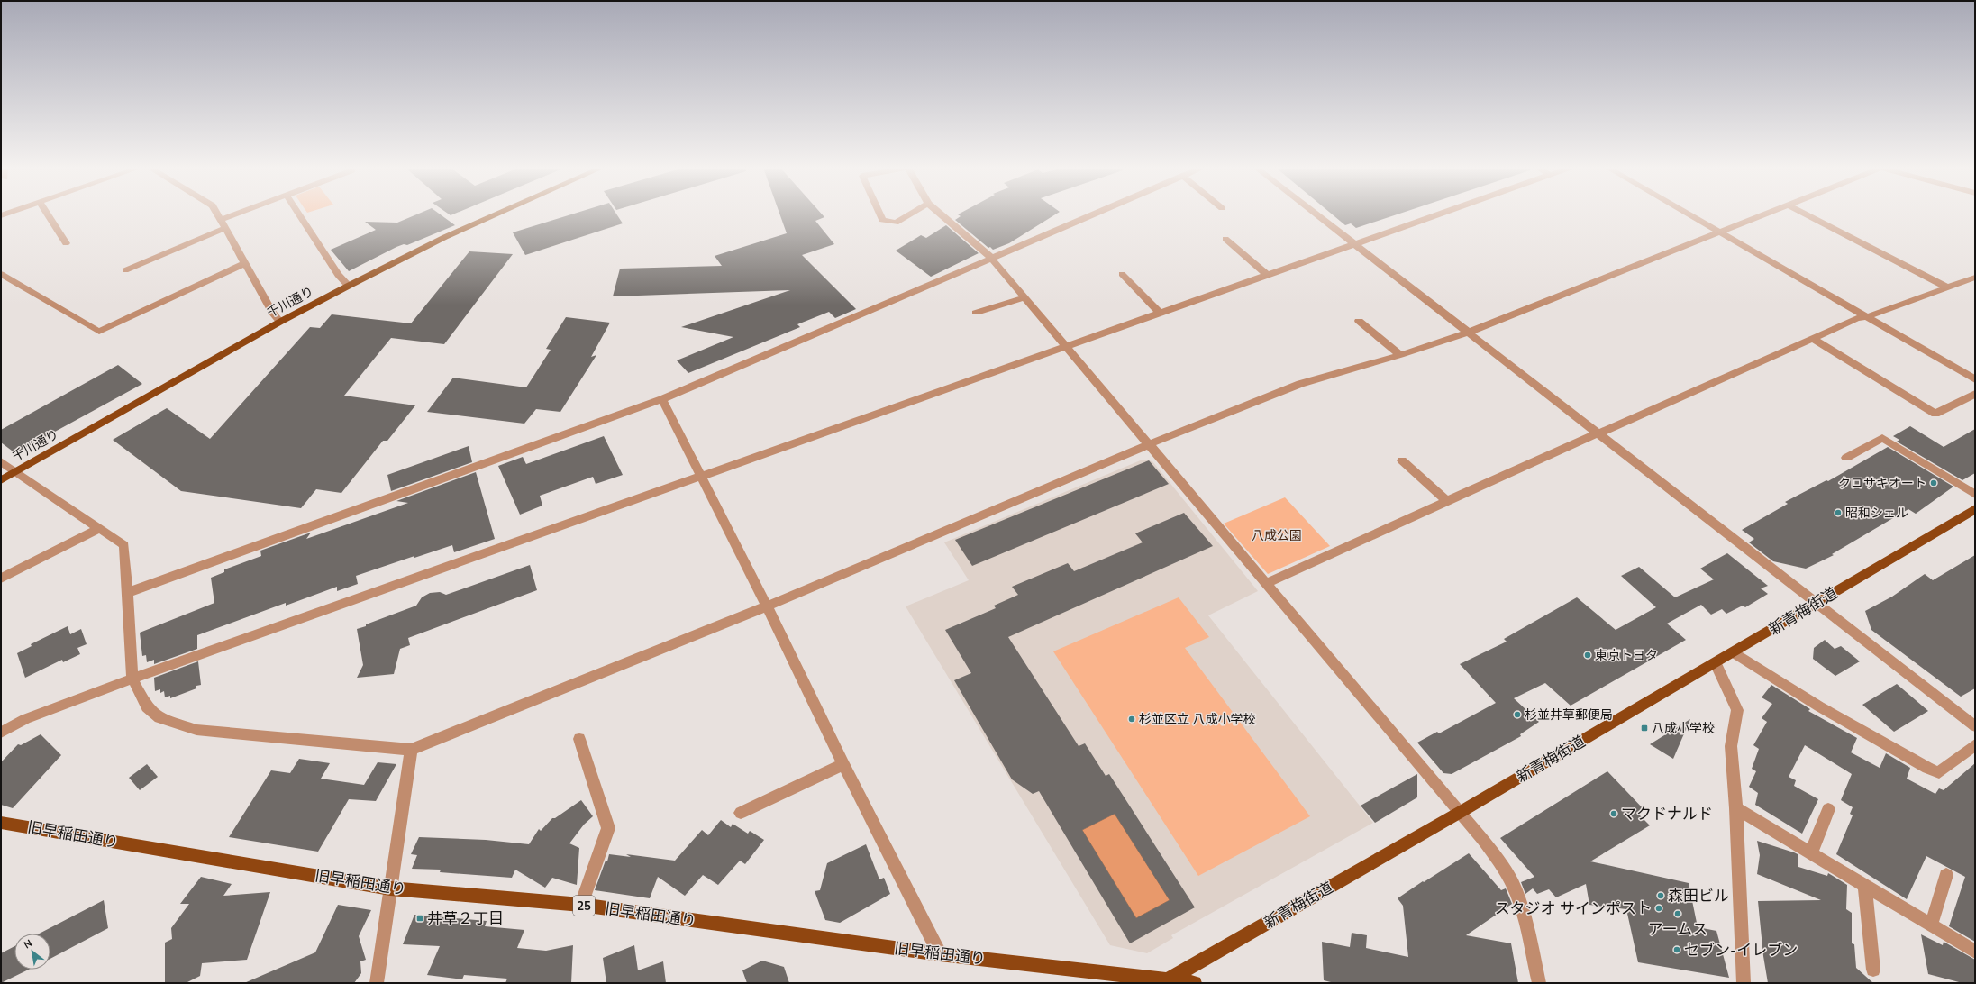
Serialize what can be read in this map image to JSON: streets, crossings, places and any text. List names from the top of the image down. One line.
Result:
{"streets":{"main road":["千川通り","新青梅街道","旧早稲田通り","25"]},"crossings":[["新青梅街道","旧早稲田通り"]],"parks":["八成公園"],"places":{"other":["クロサキオート","昭和シェル","東京トヨタ","杉並井草郵便局","杉並区立 八成小学校","マクドナルド","森田ビル","スタジオ サインポスト","アームス","セブン-イレブン"],"transit":["八成小学校","井草２丁目"]},"north":"top left"}
